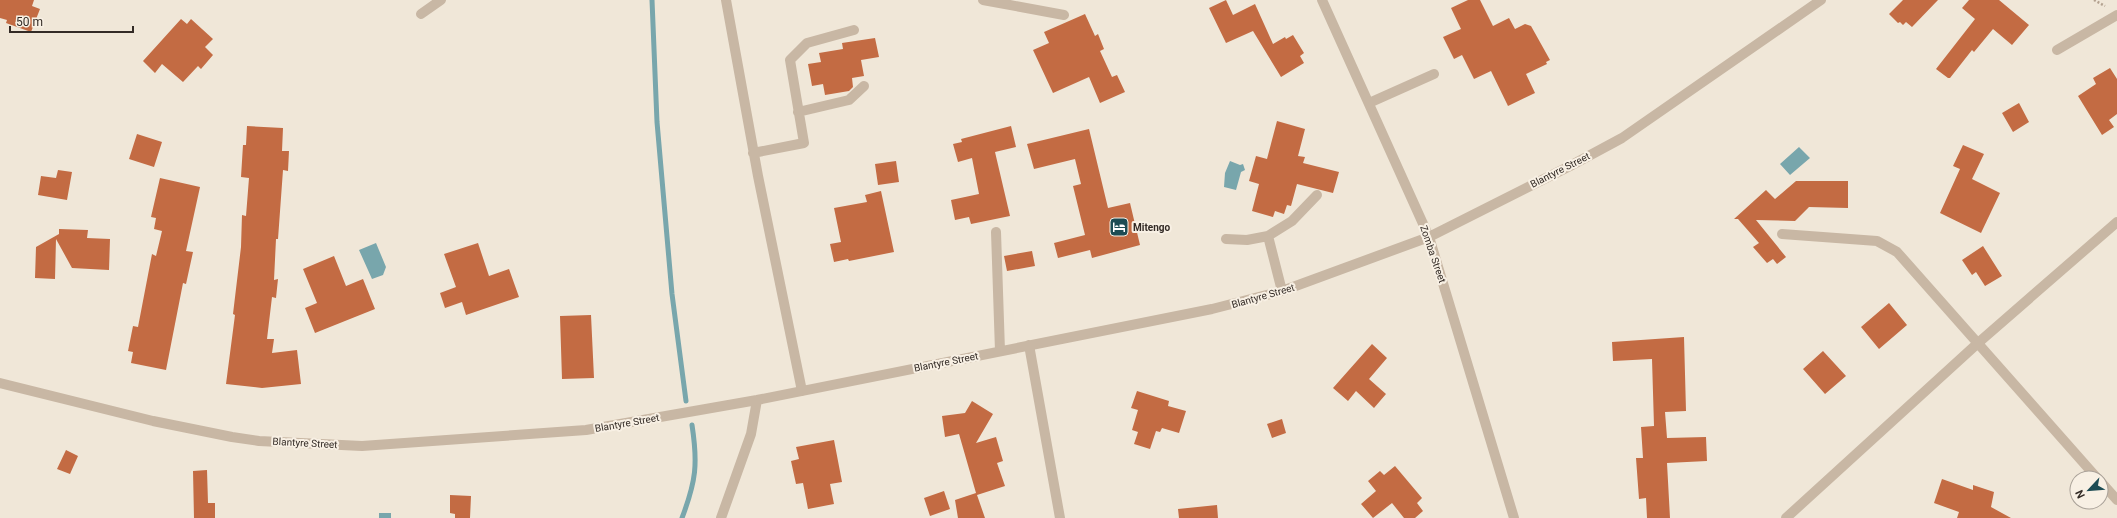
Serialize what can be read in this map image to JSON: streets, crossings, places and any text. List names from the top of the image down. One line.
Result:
{"streets":{"street":["Blantyre Street","Zomba Street"]},"crossings":[["Blantyre Street","Zomba Street"]],"places":{"hotel":["Mitengo"]},"scale_bar":"50 m","north":"bottom left"}
